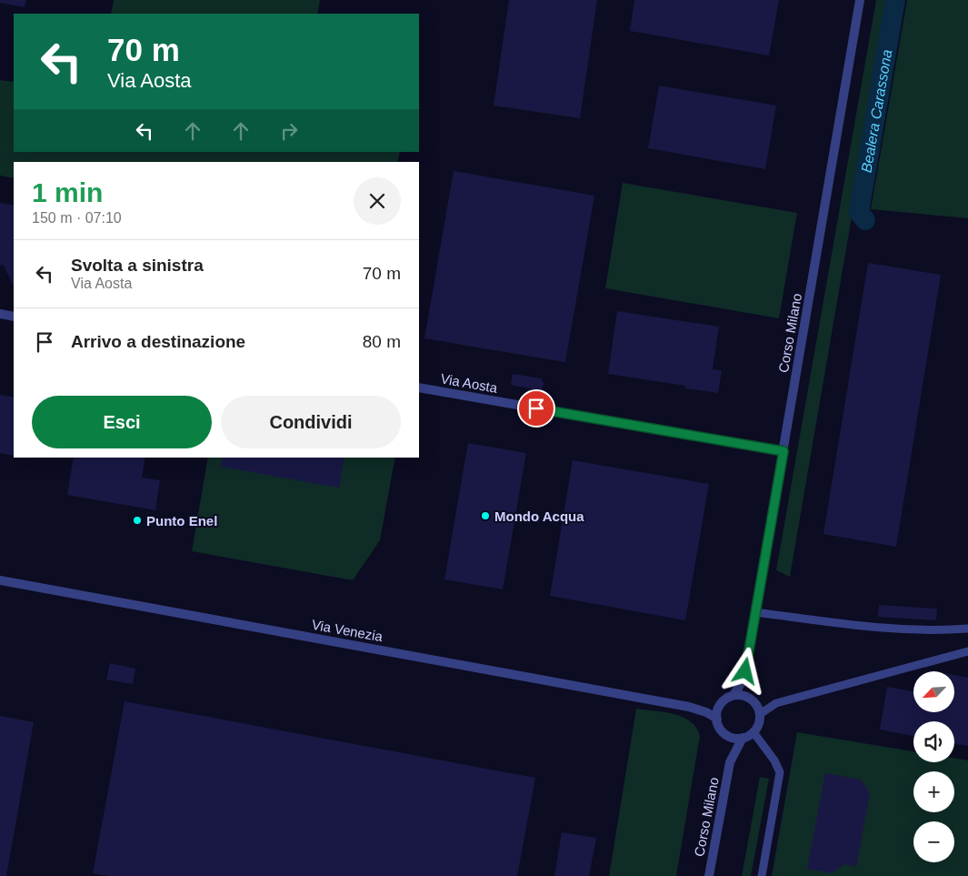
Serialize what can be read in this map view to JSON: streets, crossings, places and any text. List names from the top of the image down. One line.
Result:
{"streets":{"street":["Corso Milano","Via Aosta","Via Venezia"]},"crossings":[["Corso Milano","Via Aosta"],["Corso Milano","Via Venezia"]],"water":["Bealera Carassona"],"places":["Mondo Acqua","Punto Enel"],"north":"bottom left","page":{"turn":["70 m","Via Aosta"],"heading":["1 min","150 m · 07:10"],"list":[{"name":"Svolta a sinistra","note":"Via Aosta","value":"70 m"},{"name":"Arrivo a destinazione","value":"80 m"}],"buttons":["Esci","Condividi"],"map_buttons":["+","−"]}}
